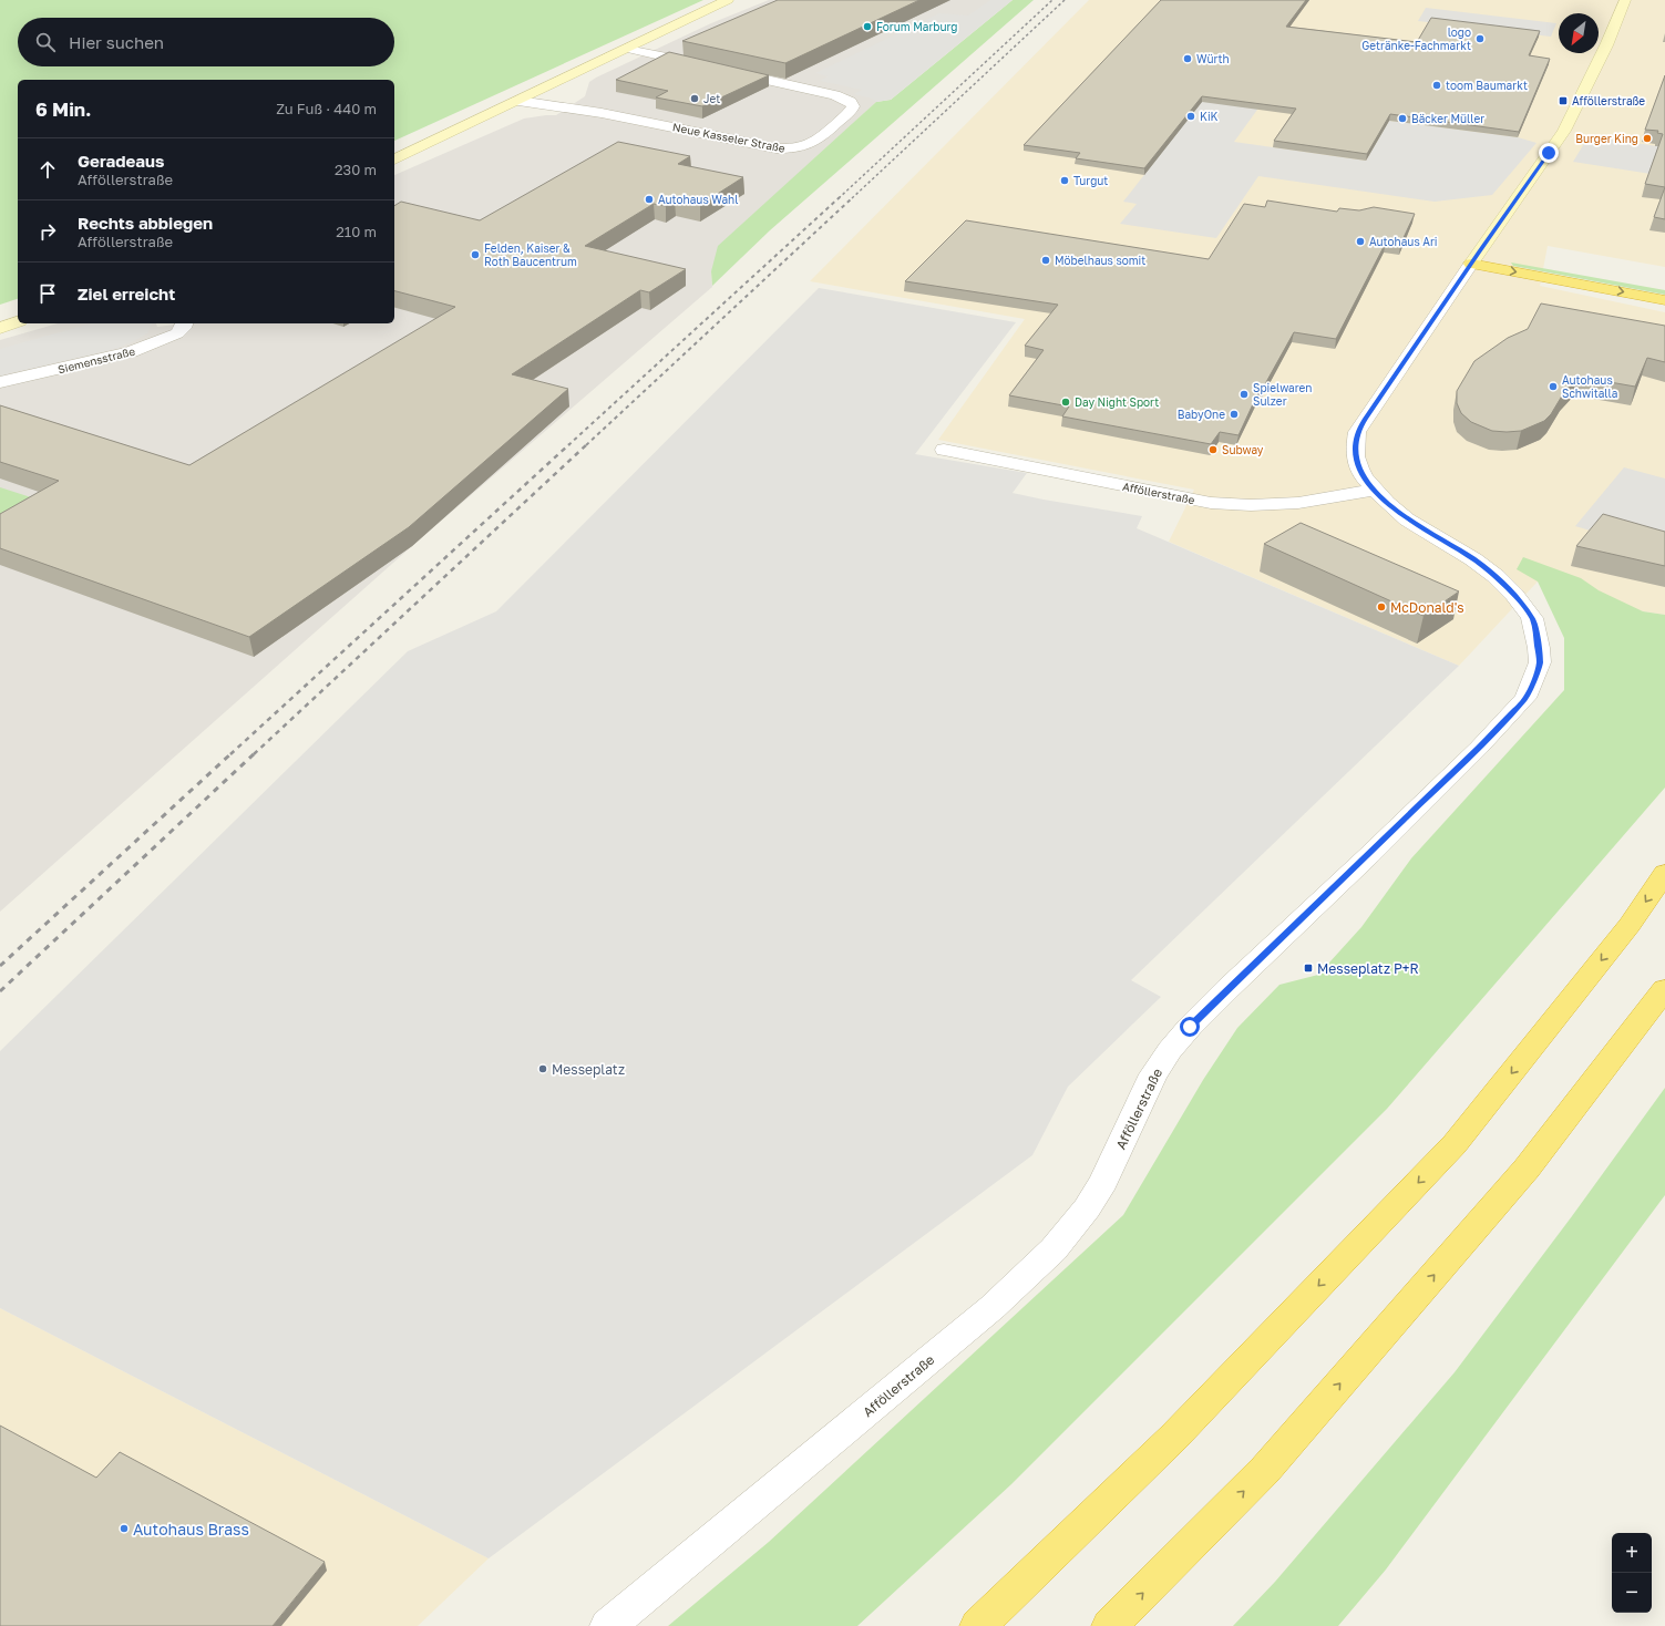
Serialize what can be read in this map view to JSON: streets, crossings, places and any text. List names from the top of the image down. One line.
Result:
{"streets":{"main road":["Afföllerstraße"],"street":["Neue Kasseler Straße","Siemensstraße"]},"places":{"other":["Forum Marburg","logo Getränke-Fachmarkt","Würth","toom Baumarkt","Jet","KiK","Bäcker Müller","Burger King","Turgut","Autohaus Wahl","Autohaus Ari","Felden, Kaiser & Roth Baucentrum","Möbelhaus somit","Autohaus Schwitalla","Spielwaren Sulzer","Day Night Sport","BabyOne","Subway","McDonald's","Messeplatz","Autohaus Brass"],"transit":["Afföllerstraße","Messeplatz P+R"]},"north":"bottom left","page":{"search":"Hier suchen","heading":["6 Min.","Zu Fuß · 440 m"],"list":[["Geradeaus","Afföllerstraße","230 m"],["Rechts abbiegen","Afföllerstraße","210 m"],"Ziel erreicht"],"map_buttons":["+","−"]}}
